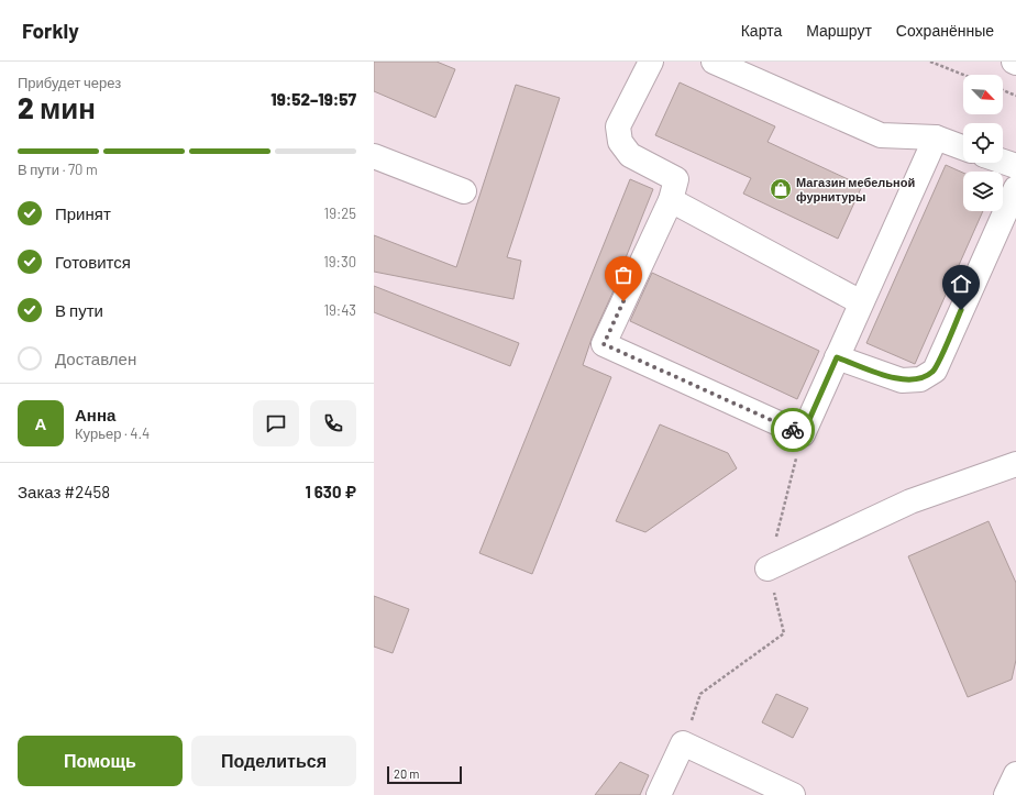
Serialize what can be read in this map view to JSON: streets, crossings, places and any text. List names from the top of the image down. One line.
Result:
{"places":{"shop":["Магазин мебельной фурнитуры"]},"scale_bar":"20 m","north":"bottom right","page":{"header":"Forkly","nav":["Карта","Маршрут","Сохранённые"],"heading":["2 мин","Прибудет через","19:52–19:57"],"panel":["Анна","Курьер · 4.4","Заказ #2458","1 630 ₽"],"bar":"В пути · 70 m","list":[["Принят","19:25"],["Готовится","19:30"],["В пути","19:43"],"Доставлен"],"round":"А","buttons":["Помощь","Поделиться"],"scale":"20 m"}}
